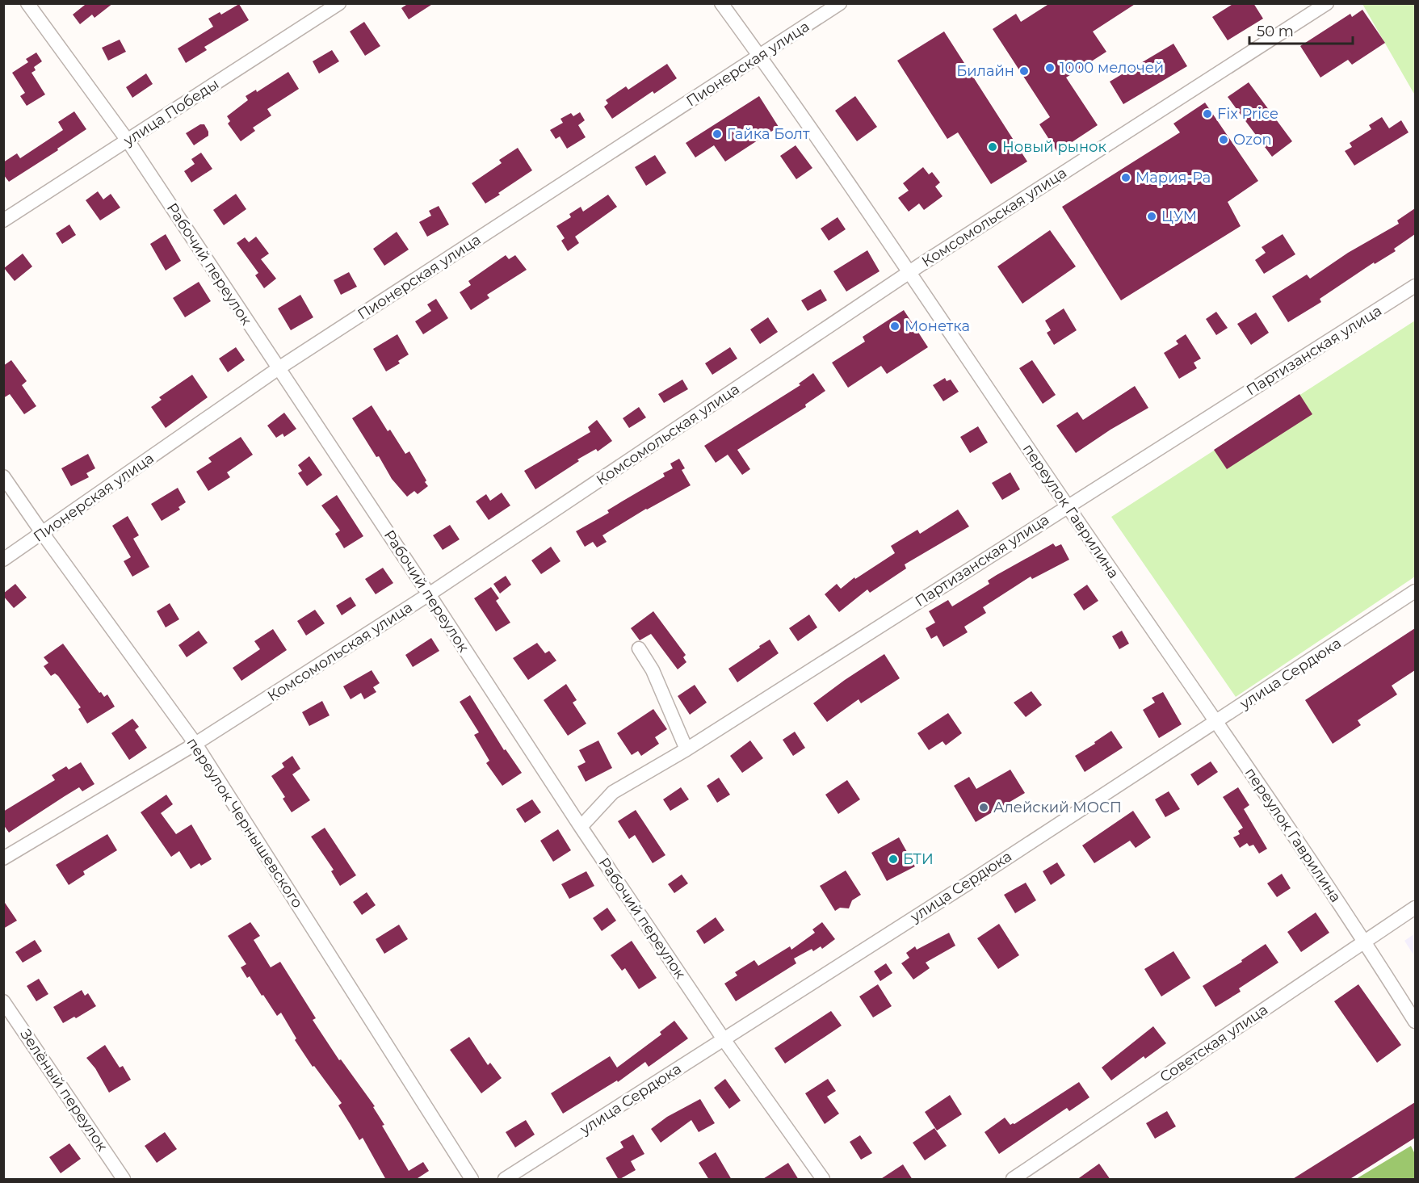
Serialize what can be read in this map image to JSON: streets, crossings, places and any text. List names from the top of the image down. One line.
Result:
{"streets":{"street":["Пионерская улица","улица Победы","Комсомольская улица","Рабочий переулок","Партизанская улица","переулок Гаврилина","улица Сердюка","переулок Чернышевского","Советская улица","Зелёный переулок"]},"crossings":[["Пионерская улица","Рабочий переулок"],["Пионерская улица","переулок Гаврилина"],["Пионерская улица","переулок Чернышевского"],["улица Победы","Рабочий переулок"],["Комсомольская улица","Рабочий переулок"],["Комсомольская улица","переулок Гаврилина"],["Комсомольская улица","переулок Чернышевского"],["Рабочий переулок","Партизанская улица"],["Рабочий переулок","улица Сердюка"],["Партизанская улица","переулок Гаврилина"],["переулок Гаврилина","улица Сердюка"],["переулок Гаврилина","Советская улица"]],"places":["1000 мелочей","Билайн","Fix Price","Гайка Болт","Ozon","Новый рынок","Мария-Ра","ЦУМ","Монетка","Алейский МОСП","БТИ"],"scale_bar":"50 m"}
